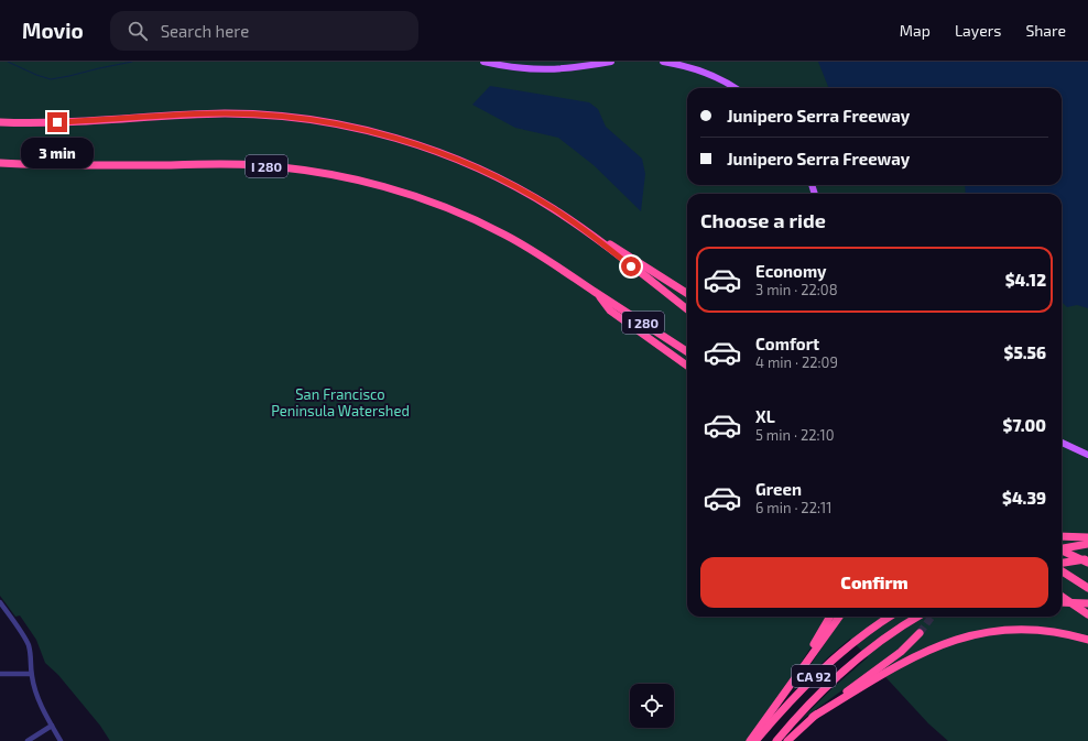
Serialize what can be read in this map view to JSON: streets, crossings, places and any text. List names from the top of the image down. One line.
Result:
{"streets":{"highway":["I 280","CA 92"]},"parks":["San Francisco Peninsula Watershed"],"page":{"header":"Movio","search":"Search here","nav":["Map","Layers","Share"],"banner":["Junipero Serra Freeway","Junipero Serra Freeway"],"bubble":"3 min","heading":"Choose a ride","list":[{"name":"Economy","note":"3 min · 22:08","value":"$4.12"},{"name":"Comfort","note":"4 min · 22:09","value":"$5.56"},{"name":"XL","note":"5 min · 22:10","value":"$7.00"},{"name":"Green","note":"6 min · 22:11","value":"$4.39"}],"buttons":"Confirm"}}
